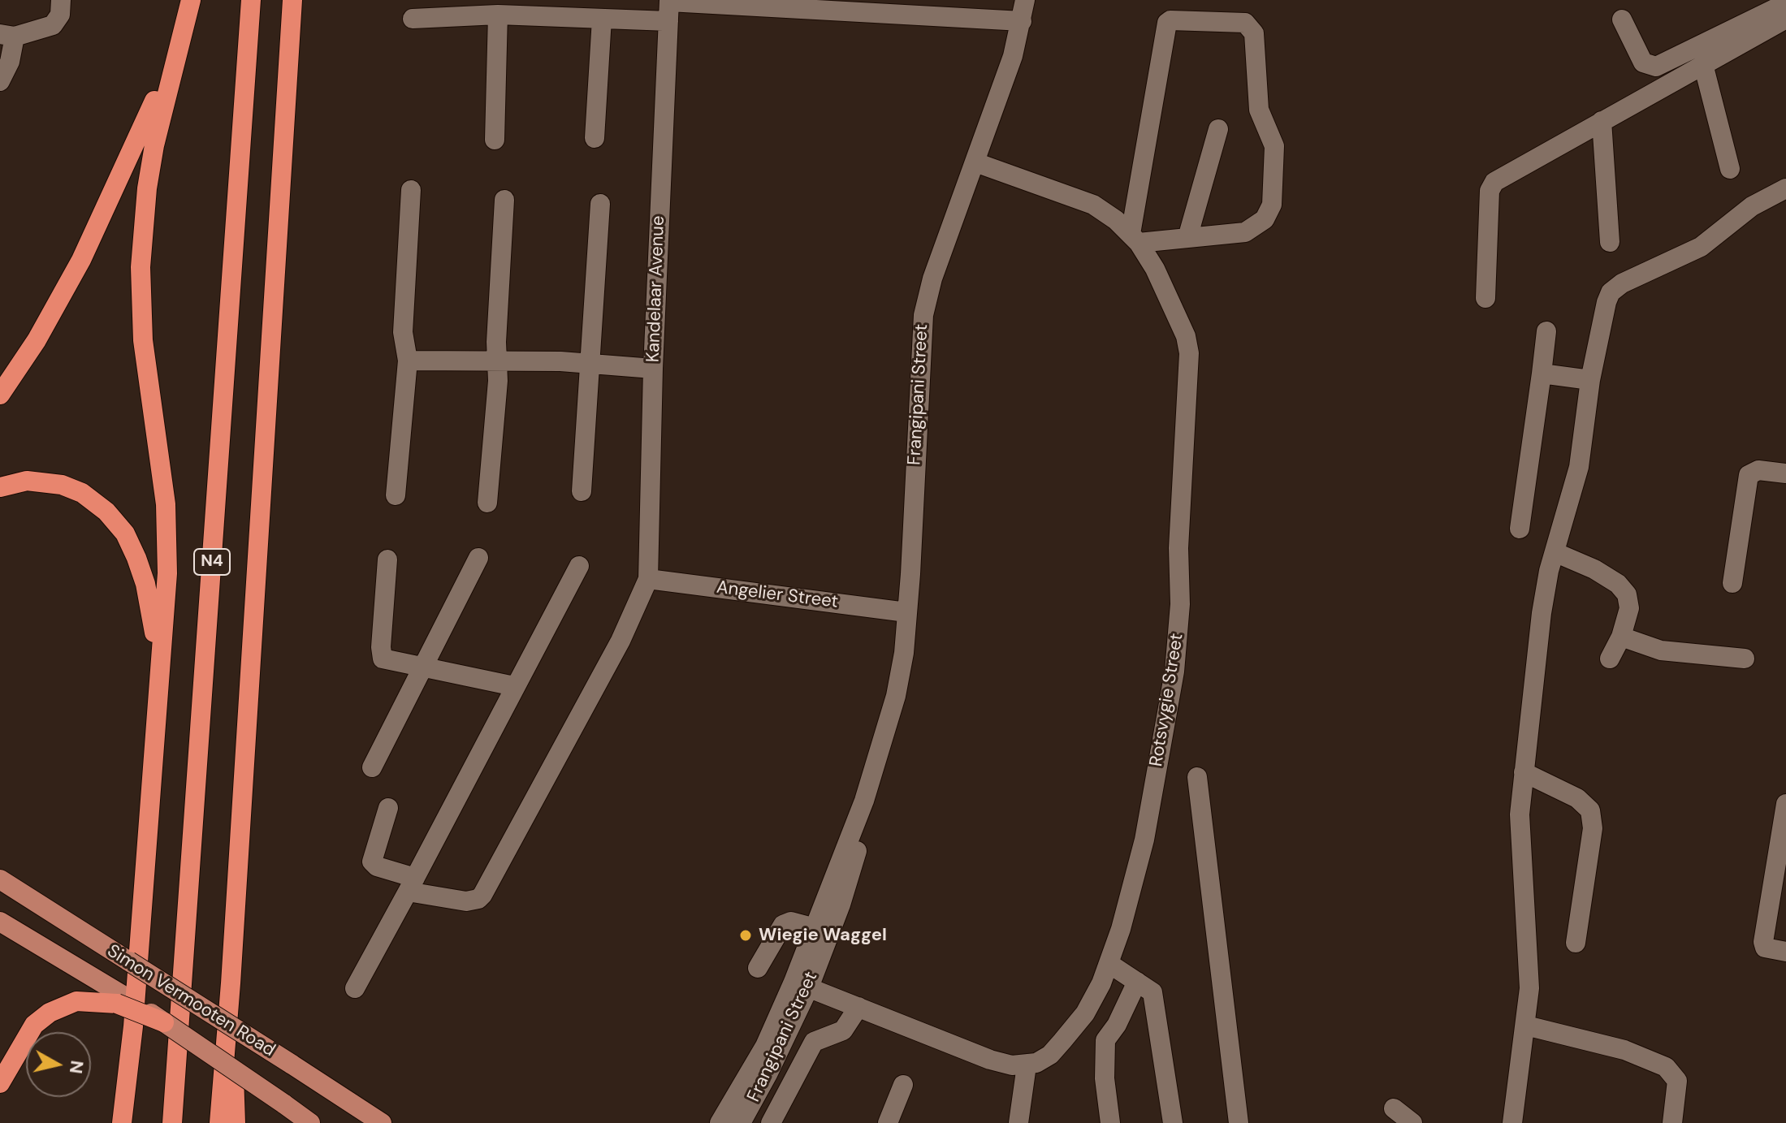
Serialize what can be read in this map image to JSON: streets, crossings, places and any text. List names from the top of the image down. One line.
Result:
{"streets":{"highway":["N4"],"main road":["Simon Vermooten Road"],"street":["Kandelaar Avenue","Frangipani Street","Angelier Street","Rotsvygie Street"]},"crossings":[["Kandelaar Avenue","Angelier Street"],["Frangipani Street","Angelier Street"],["Frangipani Street","Rotsvygie Street"]],"places":["Wiegie Waggel"],"north":"right"}
